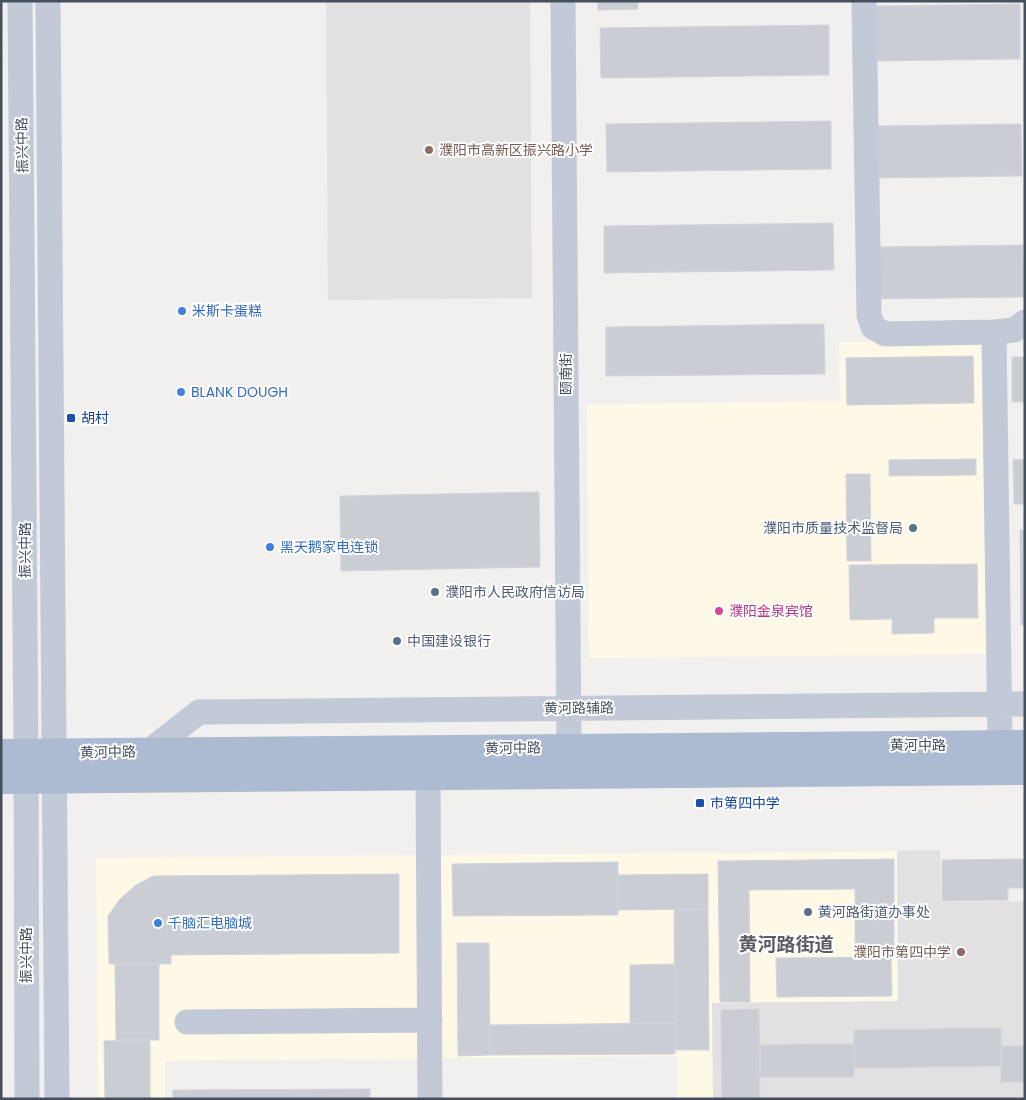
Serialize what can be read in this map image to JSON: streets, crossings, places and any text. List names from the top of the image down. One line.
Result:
{"streets":{"main road":["黄河中路"],"street":["振兴中路","颐南街","黄河路辅路"]},"crossings":[["振兴中路","黄河中路"],["颐南街","黄河路辅路"],["颐南街","黄河中路"],["黄河路辅路","黄河中路"]],"districts":["黄河路街道"],"places":{"other":["濮阳市高新区振兴路小学","米斯卡蛋糕","BLANK DOUGH","濮阳市质量技术监督局","黑天鹅家电连锁","濮阳市人民政府信访局","濮阳金泉宾馆","中国建设银行","黄河路街道办事处","千脑汇电脑城","濮阳市第四中学"],"transit":["胡村","市第四中学"]}}
